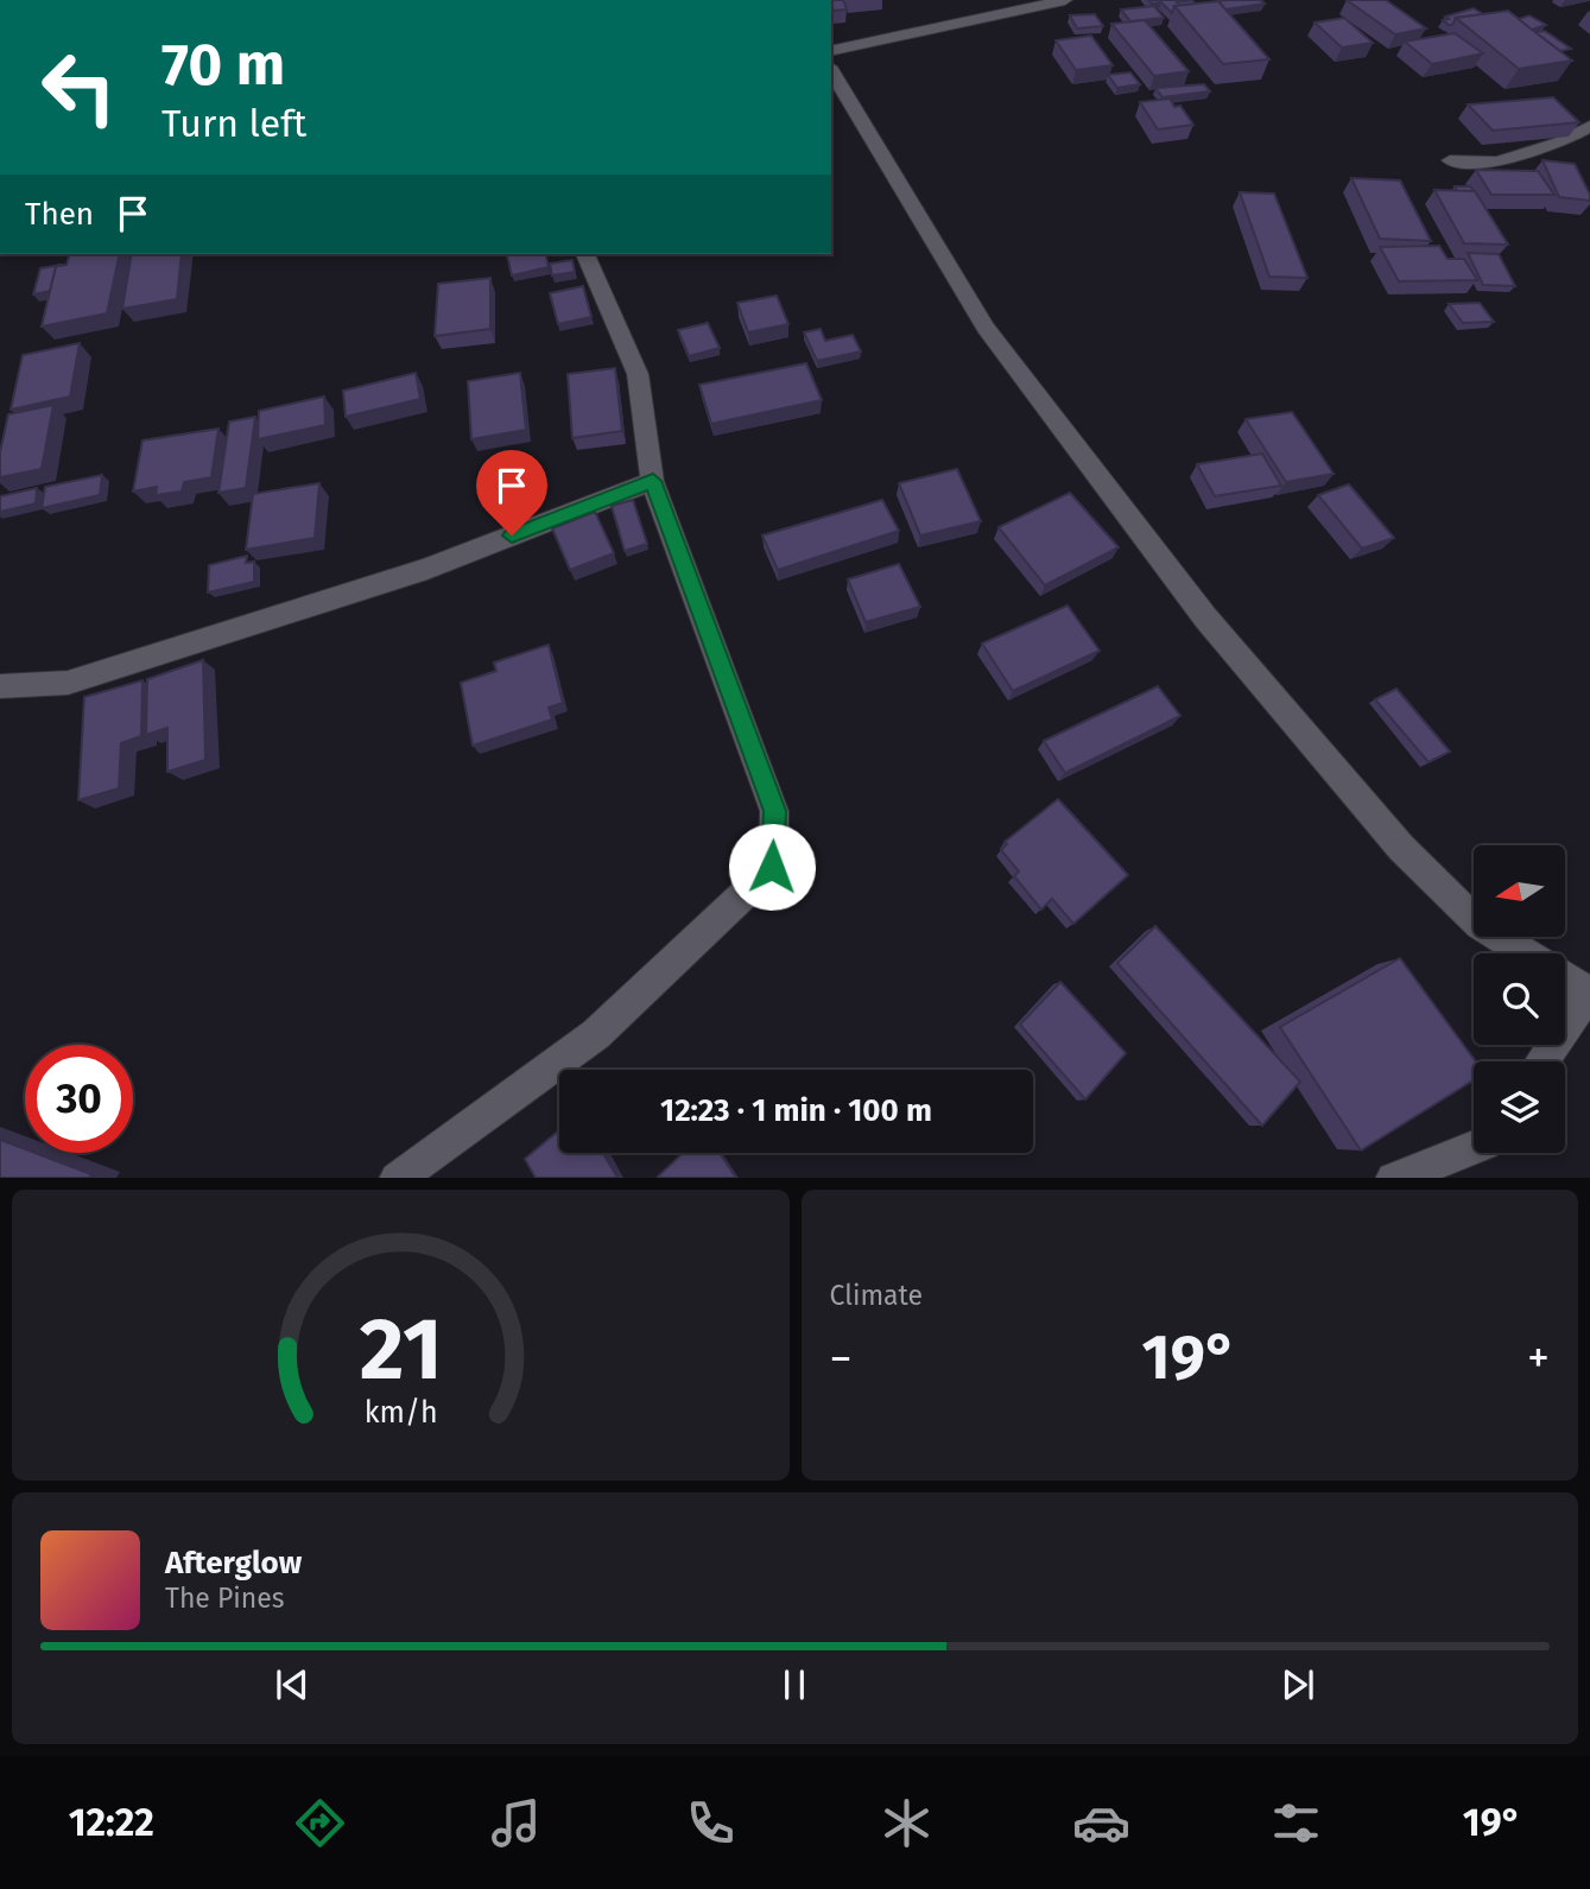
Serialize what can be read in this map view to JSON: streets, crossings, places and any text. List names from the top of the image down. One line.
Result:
{"north":"left","page":{"turn":["70 m","Turn left"],"then":"Then","limit":"30","trip":"12:23 · 1 min · 100 m","tile":"Climate","heat":["−","19°","+"],"song":["Afterglow","The Pines"],"tabs":["12:22","19°"],"gauge":["21","km/h"]}}
